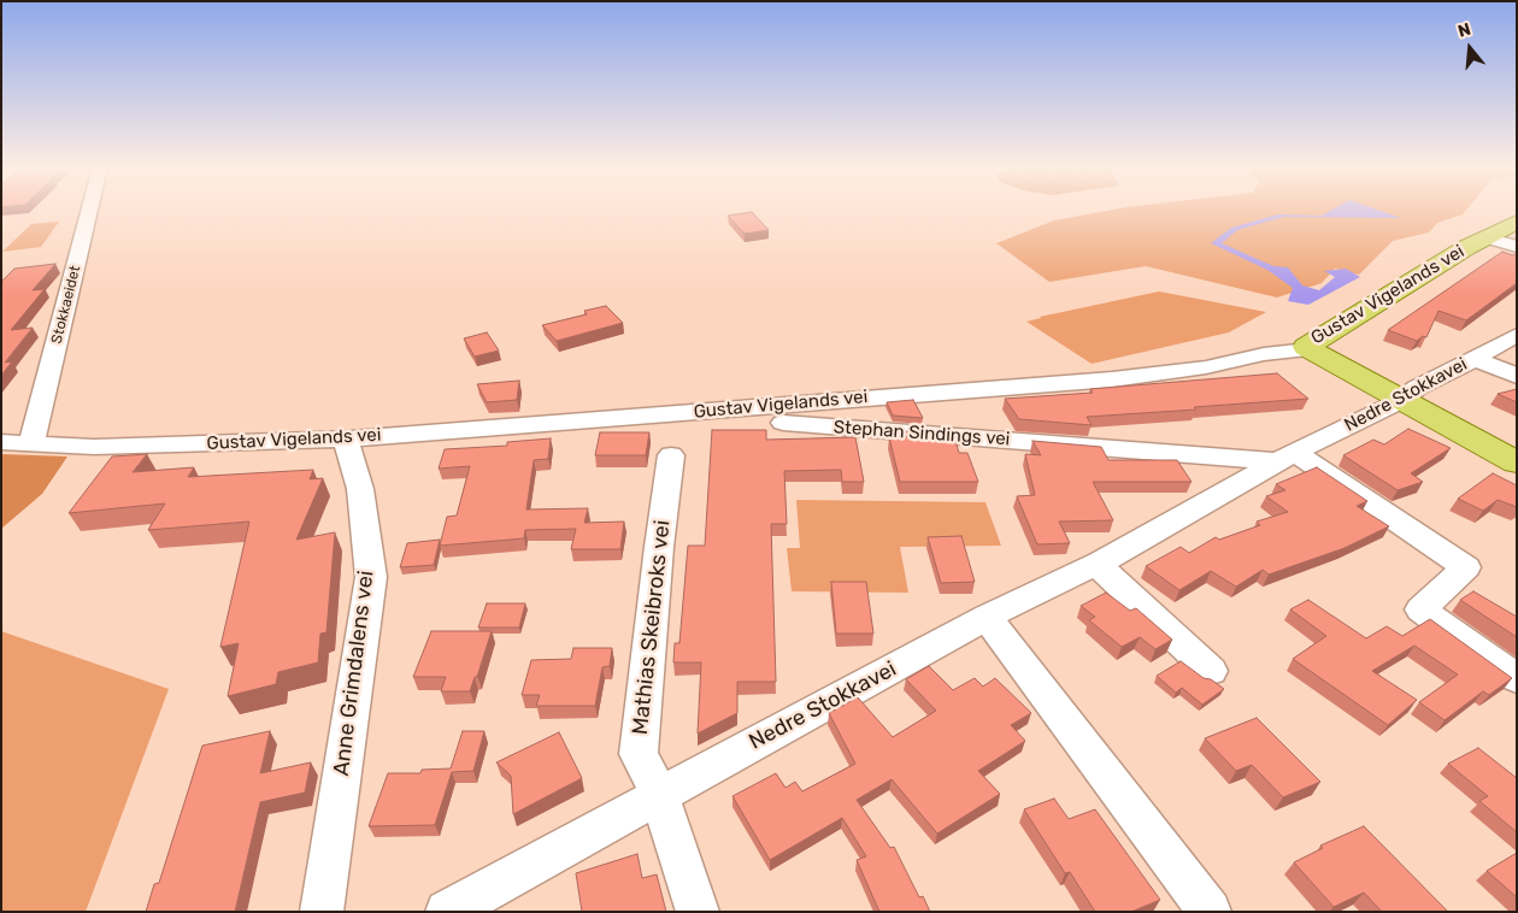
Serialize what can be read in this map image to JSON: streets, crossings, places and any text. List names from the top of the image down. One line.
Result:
{"streets":{"main road":["Gustav Vigelands vei"],"street":["Stokkaeidet","Nedre Stokkavei","Stephan Sindings vei","Mathias Skeibroks vei","Anne Grimdalens vei"]},"crossings":[["Gustav Vigelands vei","Stokkaeidet"],["Gustav Vigelands vei","Anne Grimdalens vei"],["Nedre Stokkavei","Stephan Sindings vei"],["Nedre Stokkavei","Mathias Skeibroks vei"]],"north":"top"}
